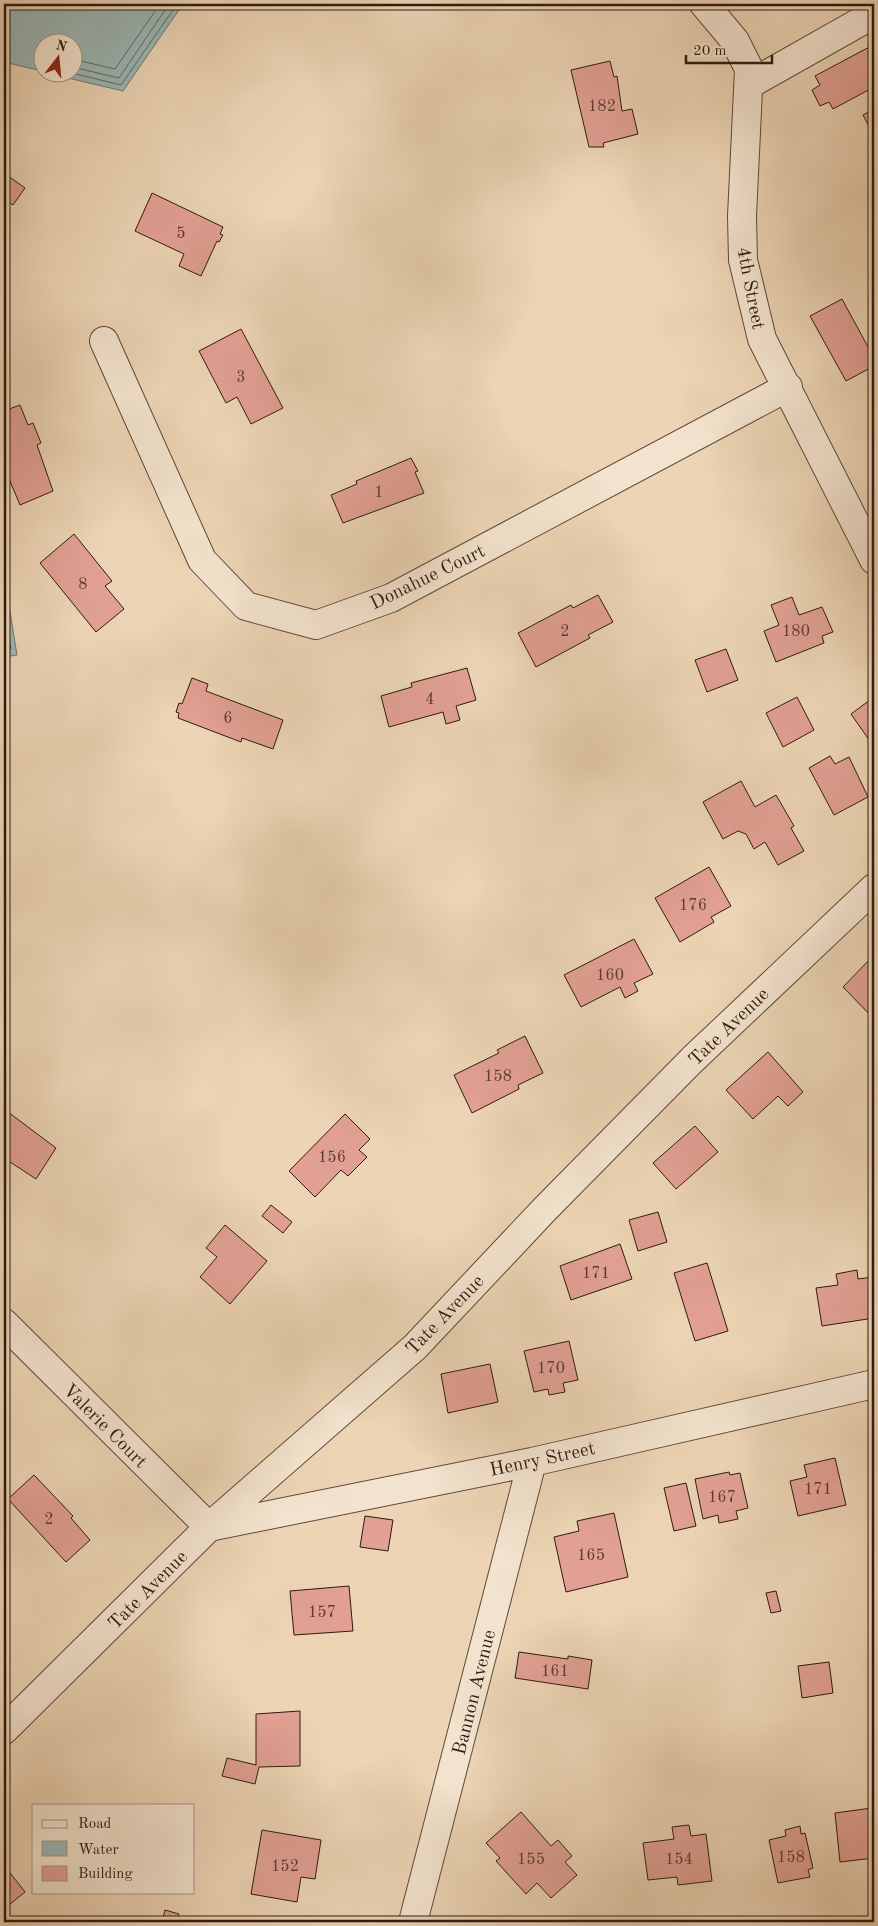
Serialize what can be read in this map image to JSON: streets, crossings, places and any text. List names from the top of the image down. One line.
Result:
{"streets":{"street":["4th Street","Donahue Court","Tate Avenue","Valerie Court","Henry Street","Bannon Avenue"]},"crossings":[["4th Street","Donahue Court"],["Tate Avenue","Valerie Court"],["Tate Avenue","Henry Street"],["Valerie Court","Henry Street"],["Henry Street","Bannon Avenue"]],"house_numbers":["182","5","3","1","8","2","180","4","6","176","160","158","156","171","170","171","167","2","165","157","161","158","155","154","152"],"legend":["Road","Water","Building"],"scale_bar":"20 m","north":"top"}
